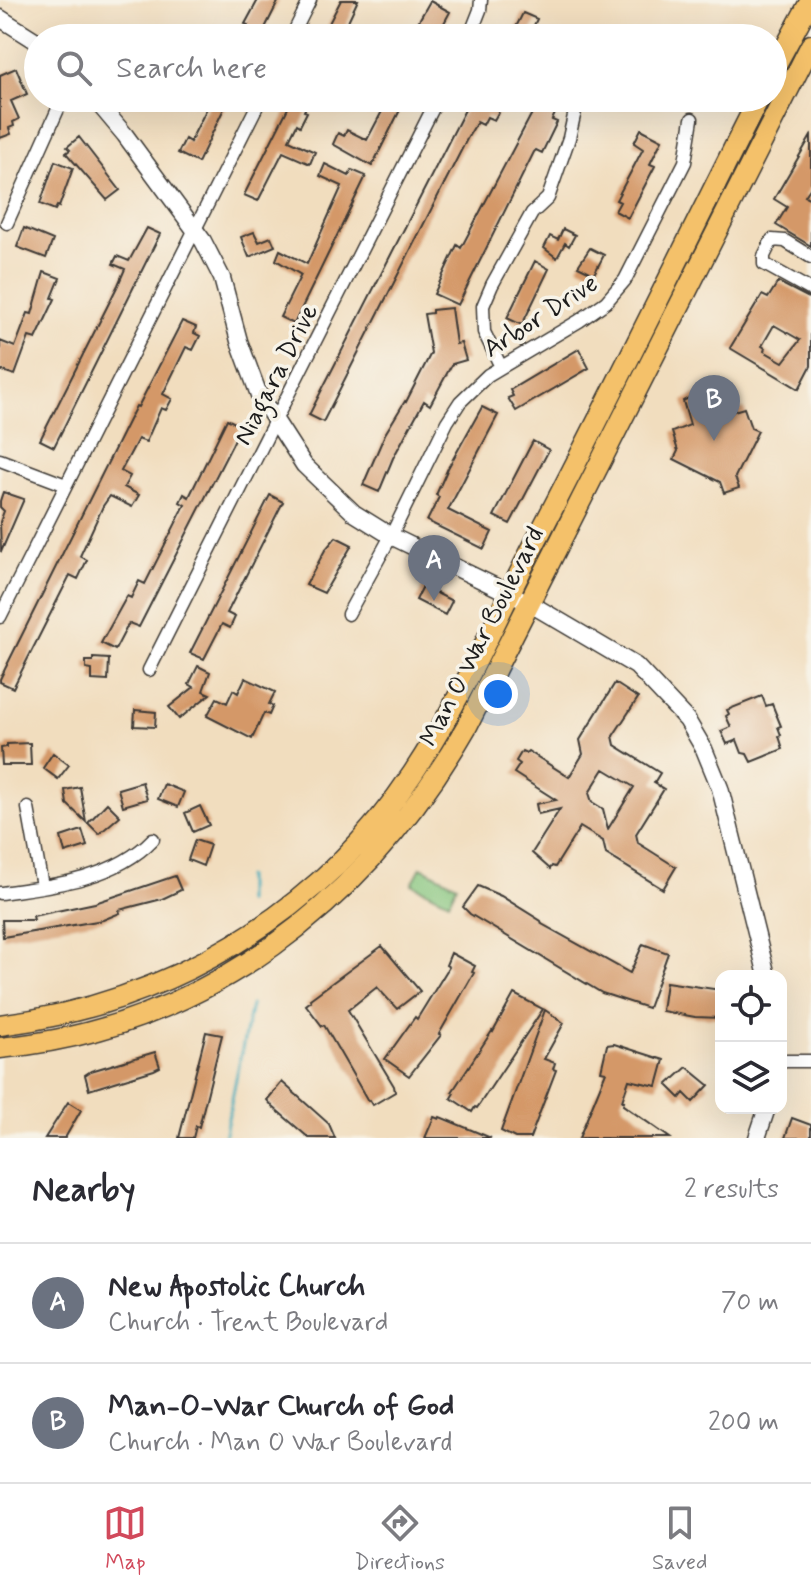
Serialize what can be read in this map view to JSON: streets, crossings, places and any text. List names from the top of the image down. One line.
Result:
{"streets":{"main road":["Man O War Boulevard"],"street":["Arbor Drive","Niagara Drive"]},"page":{"search":"Search here","pins":["B","A"],"heading":["Nearby","2 results"],"list":[{"mark":"A","name":"New Apostolic Church","note":"Church · Trent Boulevard","value":"70 m"},{"mark":"B","name":"Man-O-War Church of God","note":"Church · Man O War Boulevard","value":"200 m"}],"nav":["Map","Directions","Saved"]}}
